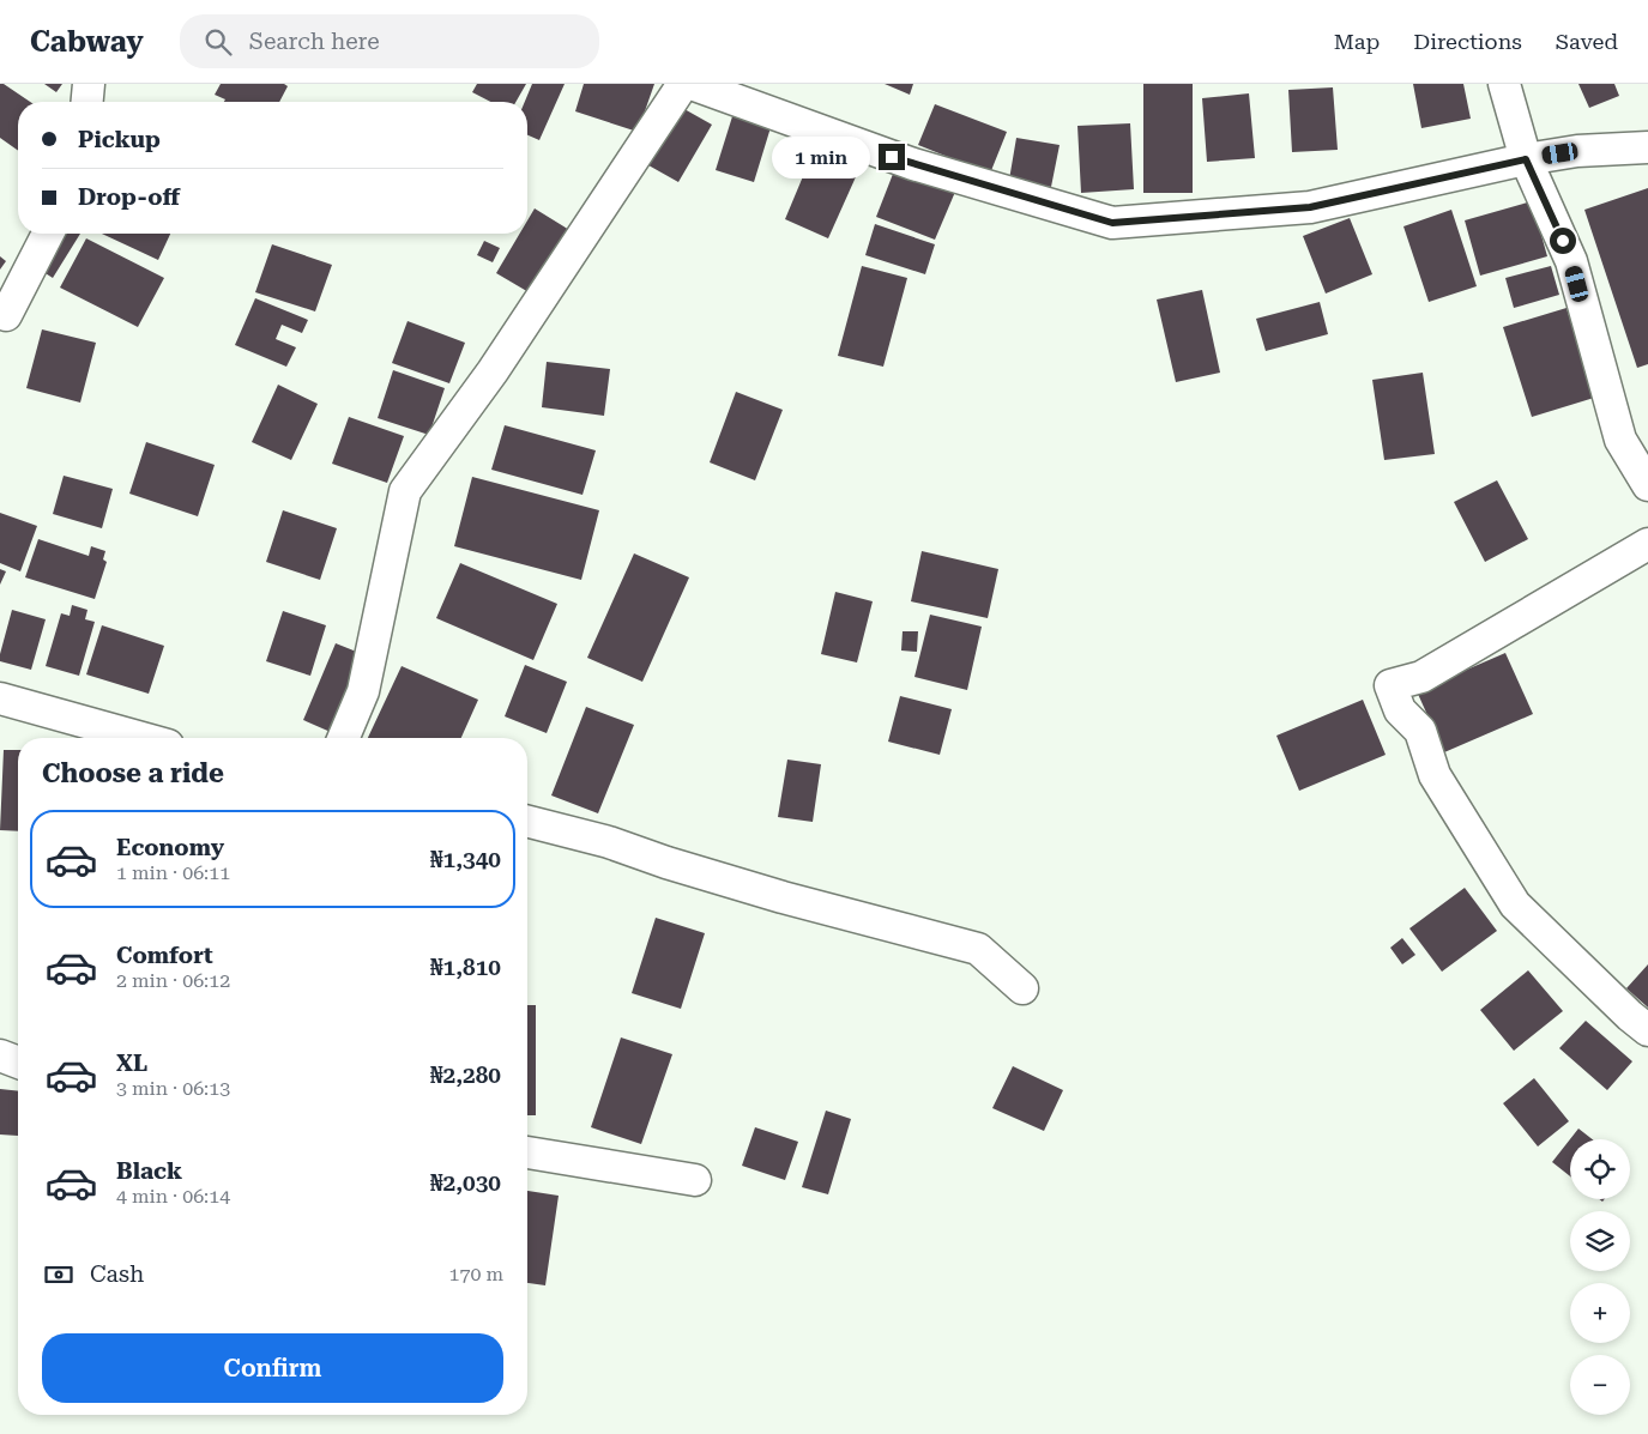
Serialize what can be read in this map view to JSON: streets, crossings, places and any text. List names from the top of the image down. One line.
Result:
{"page":{"header":"Cabway","search":"Search here","nav":["Map","Directions","Saved"],"banner":["Pickup","Drop-off"],"bubble":"1 min","heading":"Choose a ride","list":[{"name":"Economy","note":"1 min · 06:11","value":"₦1,340"},{"name":"Comfort","note":"2 min · 06:12","value":"₦1,810"},{"name":"XL","note":"3 min · 06:13","value":"₦2,280"},{"name":"Black","note":"4 min · 06:14","value":"₦2,030"}],"map_buttons":["+","−"],"pay":["Cash","170 m"],"buttons":"Confirm"}}
